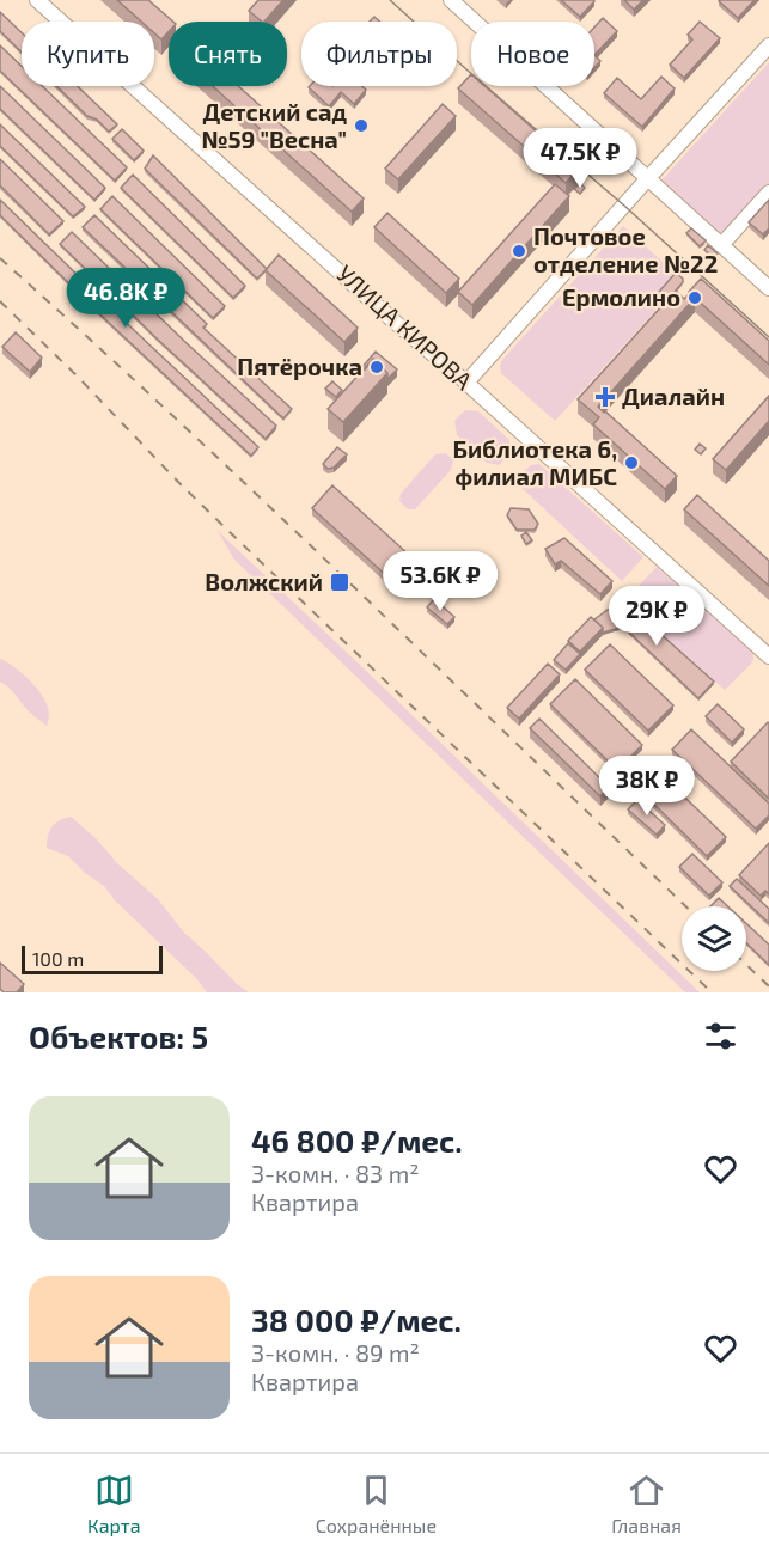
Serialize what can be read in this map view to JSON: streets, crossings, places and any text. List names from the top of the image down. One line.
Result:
{"streets":{"street":["УЛИЦА КИРОВА"]},"places":{"other":["Детский сад №59 \"Весна\"","Почтовое отделение №22","Ермолино","Пятёрочка","Библиотека 6, филиал МИБС"],"health":["Диалайн"],"transit":["Волжский"]},"scale_bar":"100 m","page":{"chip":["Купить","Снять","Фильтры","Новое"],"price":["47.5K ₽","46.8K ₽","53.6K ₽","29K ₽","38K ₽"],"scale":"100 m","heading":"Объектов: 5","list":[{"name":"46 800 ₽/мес.","note":"3-комн. · 83 m² · Квартира"},{"name":"38 000 ₽/мес.","note":"3-комн. · 89 m² · Квартира"}],"tabs":["Карта","Сохранённые","Главная"]}}
